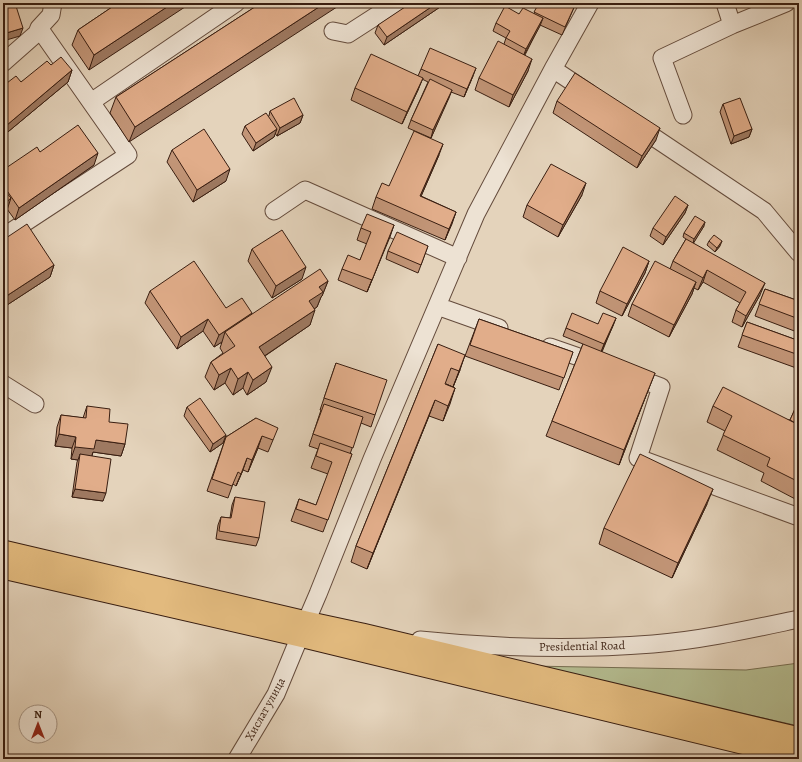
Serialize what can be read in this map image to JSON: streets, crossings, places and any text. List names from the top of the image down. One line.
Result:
{"streets":{"street":["Presidential Road","Хислат улица"]},"north":"top"}
